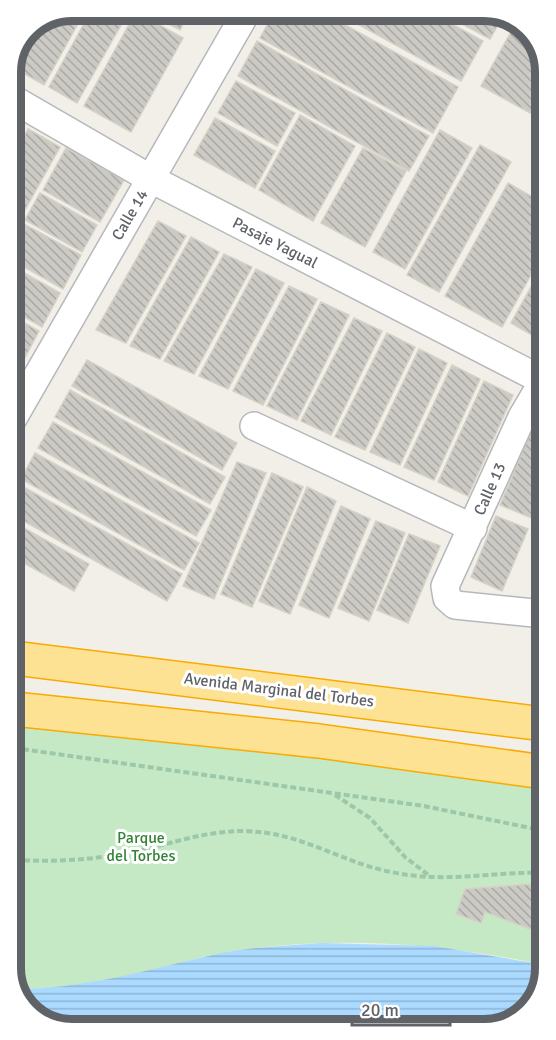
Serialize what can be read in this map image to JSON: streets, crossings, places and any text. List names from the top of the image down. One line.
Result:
{"streets":{"highway":["Avenida Marginal del Torbes"],"street":["Calle 14","Pasaje Yagual","Calle 13"]},"crossings":[["Calle 14","Pasaje Yagual"]],"parks":["Parque del Torbes"],"scale_bar":"20 m"}
